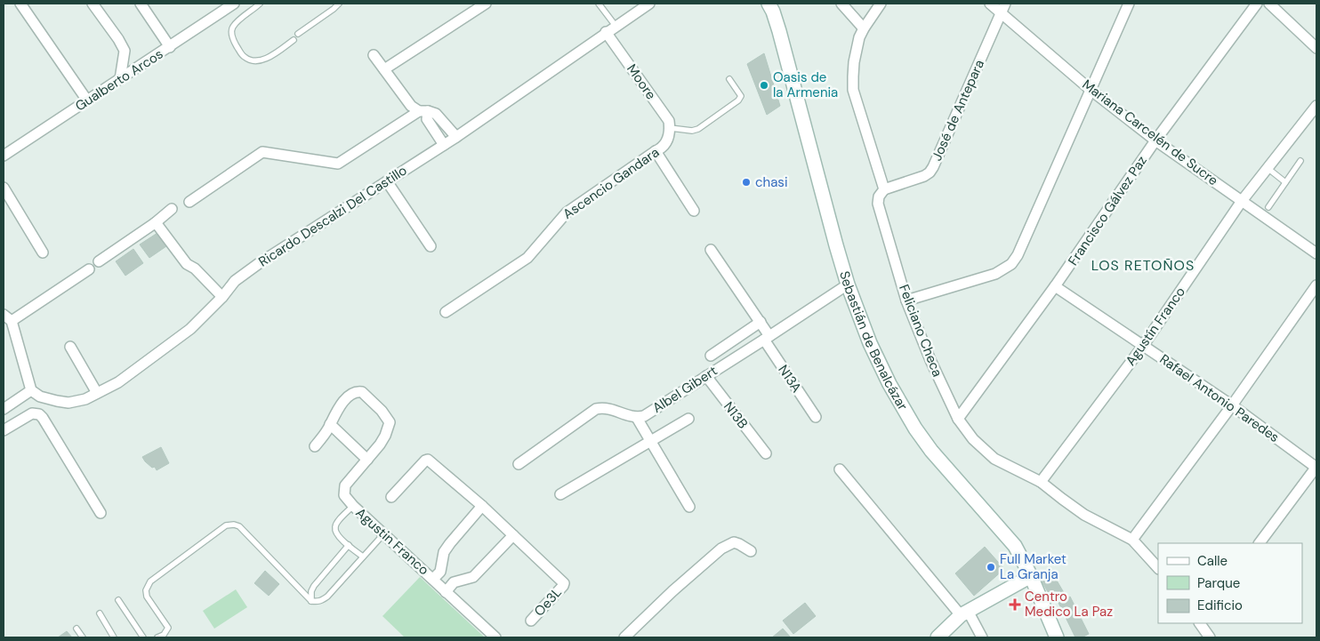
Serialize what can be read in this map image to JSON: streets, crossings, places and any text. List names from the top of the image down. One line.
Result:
{"streets":{"main road":["Sebastián de Benalcázar"],"street":["Gualberto Arcos","Moore","José de Antepara","Mariana Carcelén de Sucre","Ascencio Gandara","Francisco Gálvez Paz","Ricardo Descalzi Del Castillo","Agustín Franco","Feliciano Checa","N13A","Albel Gibert","Rafael Antonio Paredes","N13B","Agustin Franco","Oe3L"]},"crossings":[["Moore","Ascencio Gandara"],["Moore","Ricardo Descalzi Del Castillo"],["José de Antepara","Mariana Carcelén de Sucre"],["José de Antepara","Feliciano Checa"],["Mariana Carcelén de Sucre","Francisco Gálvez Paz"],["Mariana Carcelén de Sucre","Agustín Franco"],["Francisco Gálvez Paz","Feliciano Checa"],["Francisco Gálvez Paz","Rafael Antonio Paredes"],["Agustín Franco","Feliciano Checa"],["Agustín Franco","Rafael Antonio Paredes"],["Sebastián de Benalcázar","Albel Gibert"],["N13A","Albel Gibert"],["Albel Gibert","N13B"]],"districts":["LOS RETOÑOS"],"places":{"other":["Oasis de la Armenia","chasi","Full Market La Granja"],"health":["Centro Medico La Paz"]},"legend":["Calle","Parque","Edificio"]}
